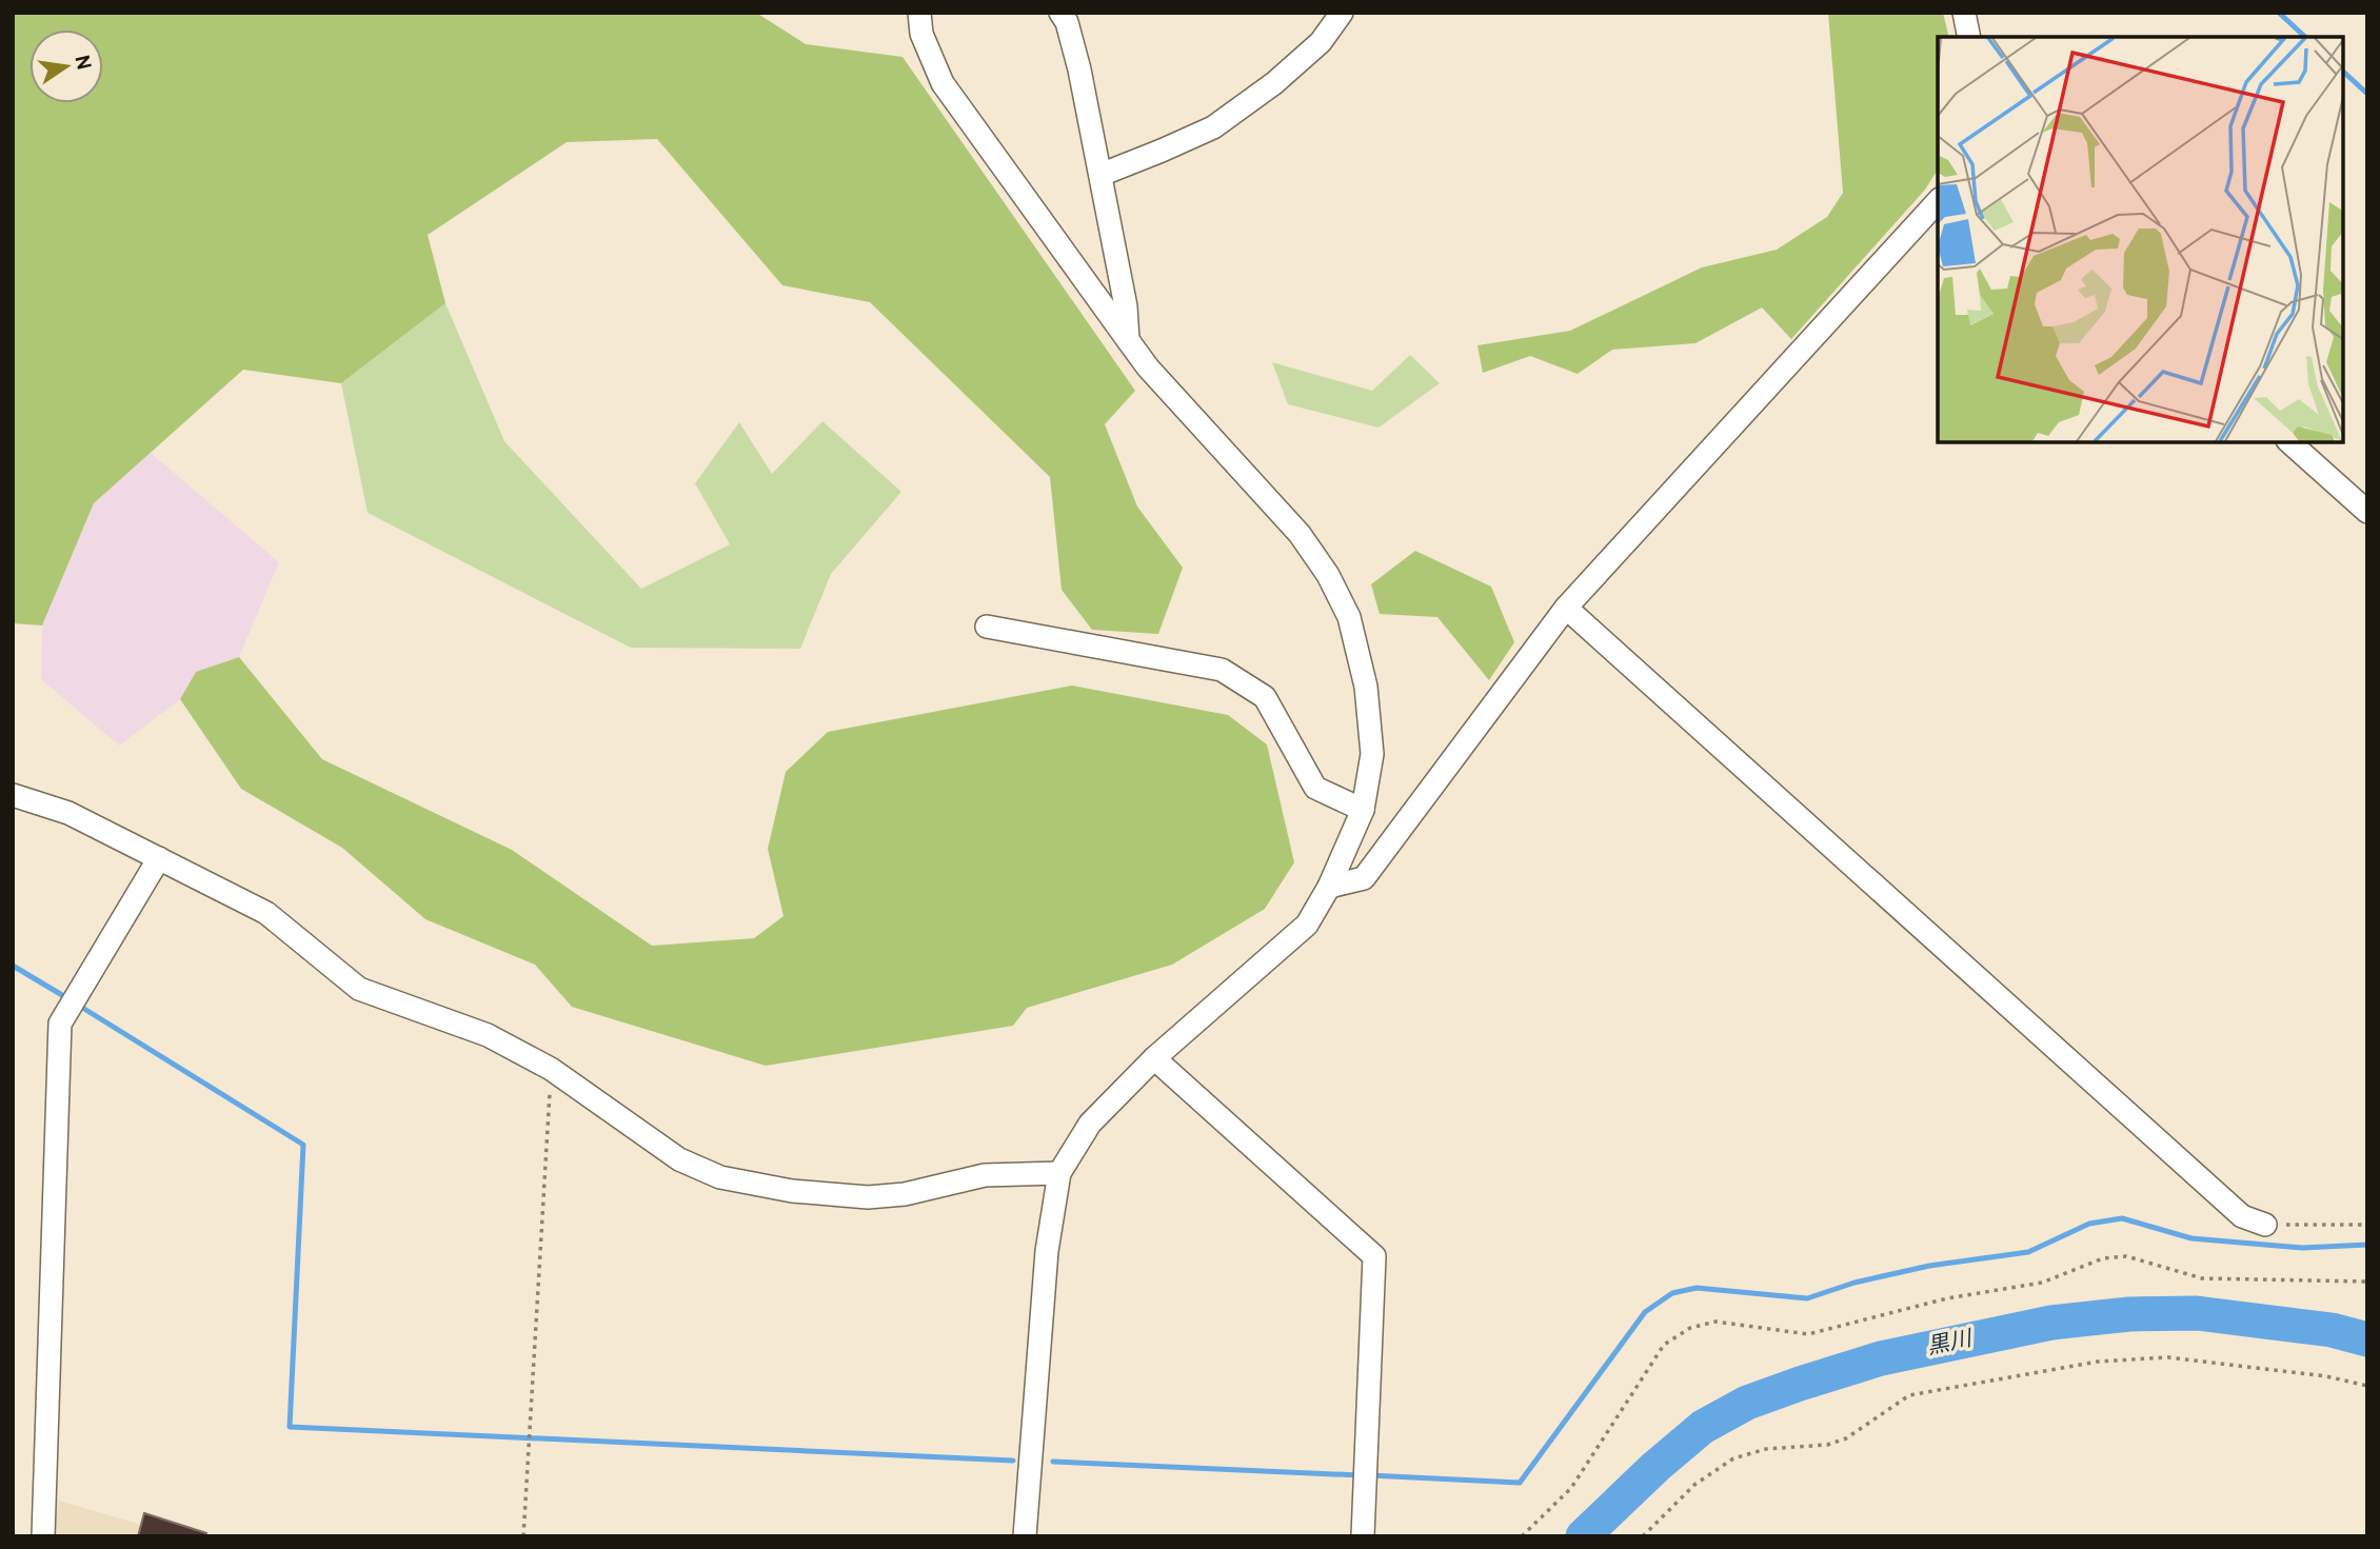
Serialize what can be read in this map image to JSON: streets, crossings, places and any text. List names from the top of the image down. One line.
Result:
{"water":["黒川"],"north":"right"}
